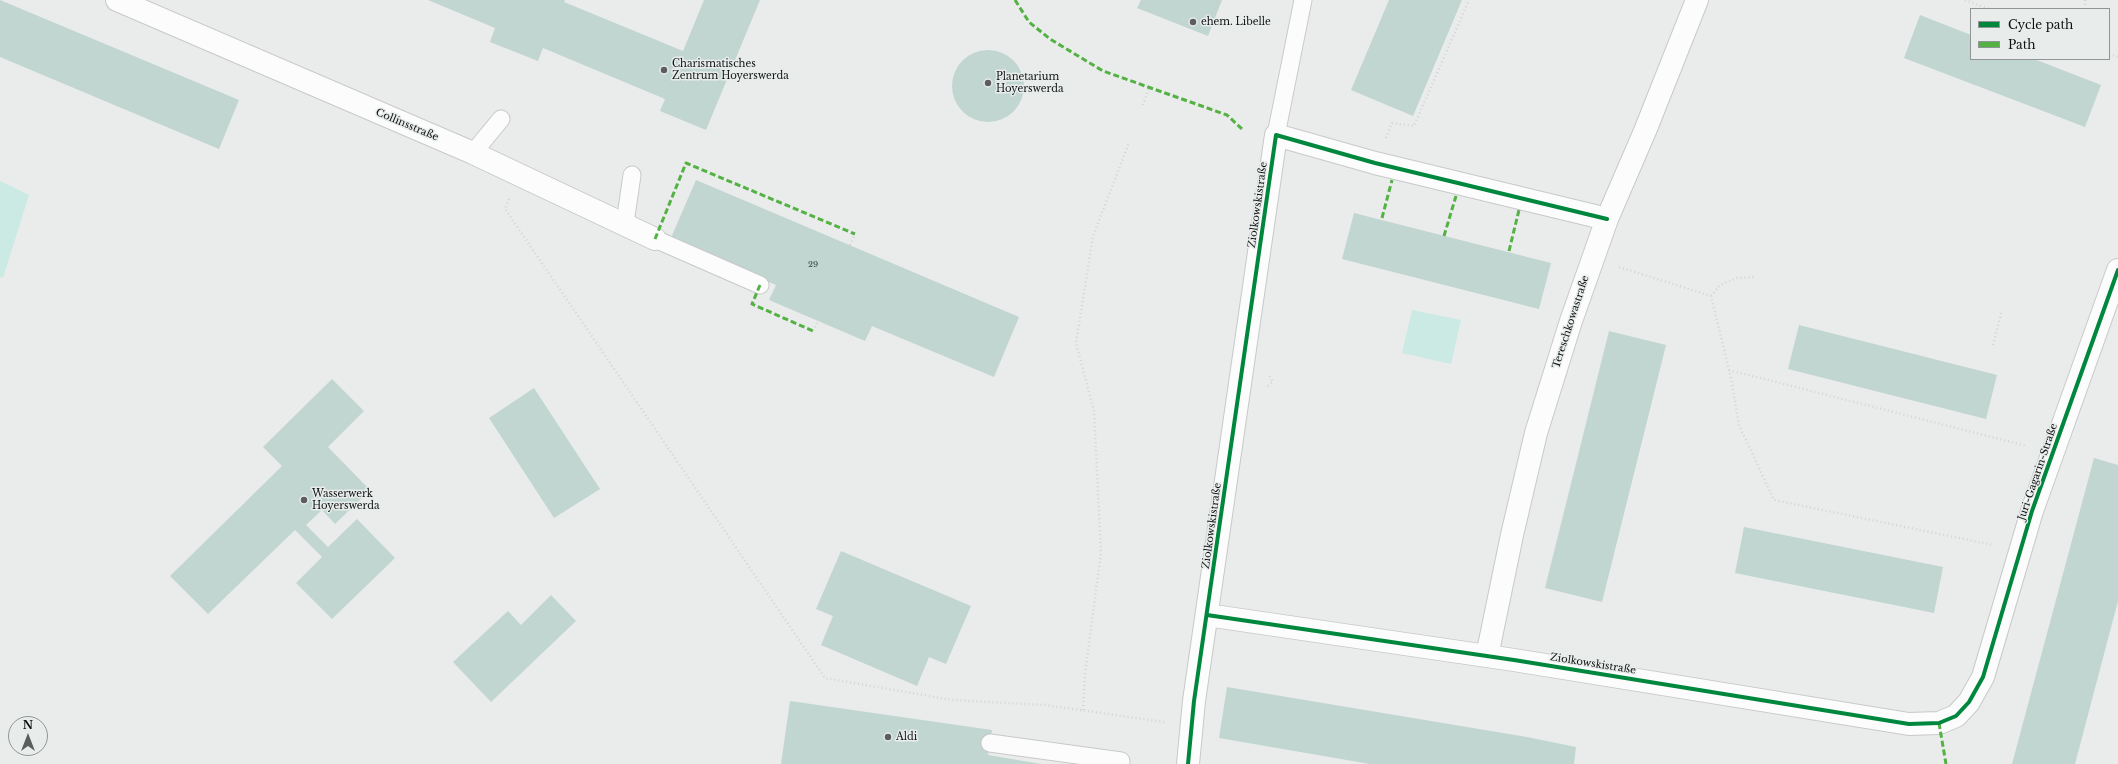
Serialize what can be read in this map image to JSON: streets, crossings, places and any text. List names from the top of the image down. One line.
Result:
{"streets":{"street":["Collinsstraße","Ziolkowskistraße","Tereschkowastraße","Juri-Gagarin-Straße"]},"crossings":[["Ziolkowskistraße","Tereschkowastraße"],["Ziolkowskistraße","Juri-Gagarin-Straße"]],"places":["ehem. Libelle","Charismatisches Zentrum Hoyerswerda","Planetarium Hoyerswerda","Wasserwerk Hoyerswerda","Aldi"],"house_numbers":["29"],"legend":["Cycle path","Path"],"north":"top"}
